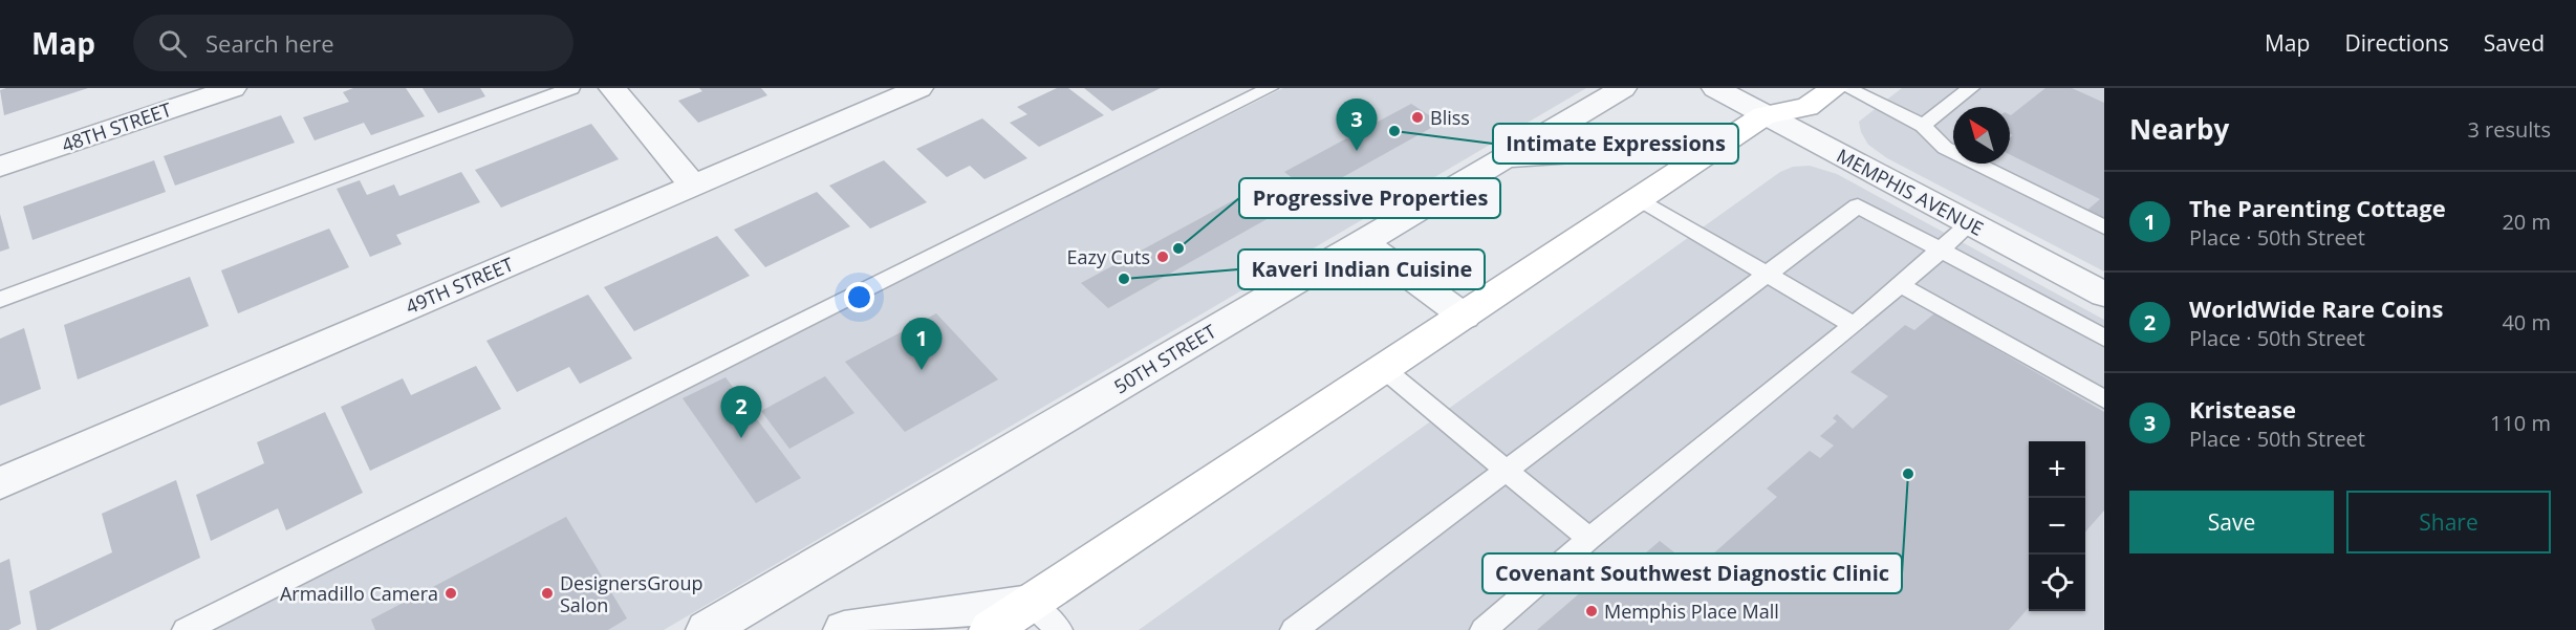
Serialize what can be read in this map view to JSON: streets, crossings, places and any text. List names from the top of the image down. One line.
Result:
{"streets":{"street":["48TH STREET","MEMPHIS AVENUE","49TH STREET","50TH STREET"]},"places":["Bliss","Intimate Expressions","Progressive Properties","Eazy Cuts","Kaveri Indian Cuisine","Covenant Southwest Diagnostic Clinic","Armadillo Camera","DesignersGroup Salon","Memphis Place Mall"],"north":"top left","page":{"header":"Map","search":"Search here","nav":["Map","Directions","Saved"],"heading":["Nearby","3 results"],"pins":["3","1","2"],"list":[{"mark":"1","name":"The Parenting Cottage","note":"Place · 50th Street","value":"20 m"},{"mark":"2","name":"WorldWide Rare Coins","note":"Place · 50th Street","value":"40 m"},{"mark":"3","name":"Kristease","note":"Place · 50th Street","value":"110 m"}],"map_buttons":["+","−"],"buttons":["Save","Share"]}}
